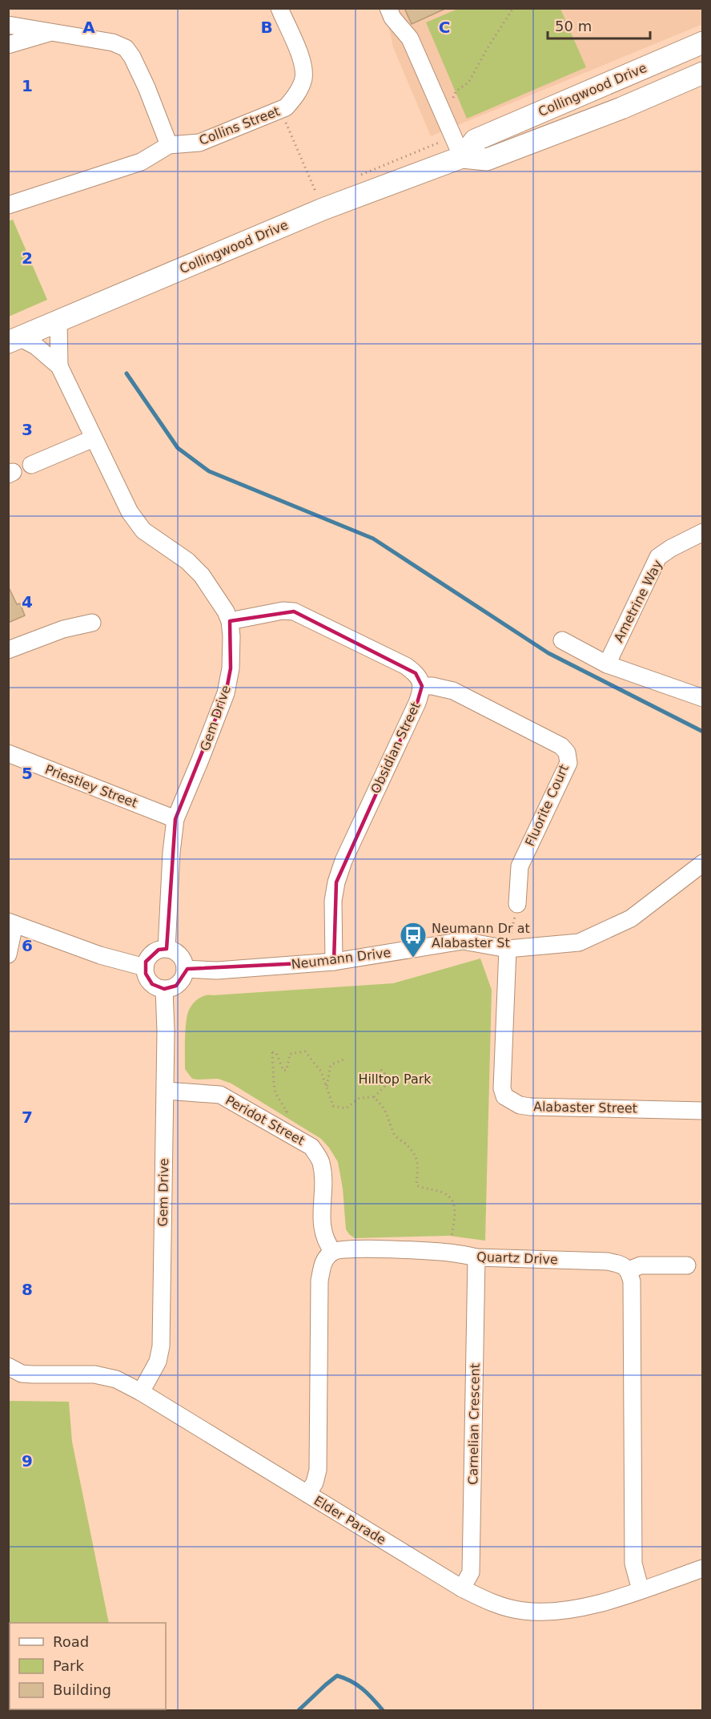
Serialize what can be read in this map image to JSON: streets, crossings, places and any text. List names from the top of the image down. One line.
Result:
{"streets":{"main road":["Collingwood Drive"],"street":["Collins Street","Ametrine Way","Gem Drive","Obsidian Street","Priestley Street","Fluorite Court","Neumann Drive","Alabaster Street","Peridot Street","Quartz Drive","Carnelian Crescent","Elder Parade"]},"crossings":[["Collingwood Drive","Gem Drive"],["Gem Drive","Obsidian Street"],["Gem Drive","Priestley Street"],["Gem Drive","Neumann Drive"],["Gem Drive","Peridot Street"],["Gem Drive","Elder Parade"],["Obsidian Street","Fluorite Court"],["Obsidian Street","Neumann Drive"],["Neumann Drive","Alabaster Street"],["Peridot Street","Quartz Drive"],["Quartz Drive","Carnelian Crescent"],["Carnelian Crescent","Elder Parade"]],"parks":["Hilltop Park"],"places":{"bus stop":["Neumann Dr at Alabaster St"]},"legend":["Road","Park","Building"],"scale_bar":"50 m","grid":{"columns":["A","B","C"],"rows":["1","2","3","4","5","6","7","8","9"]}}
